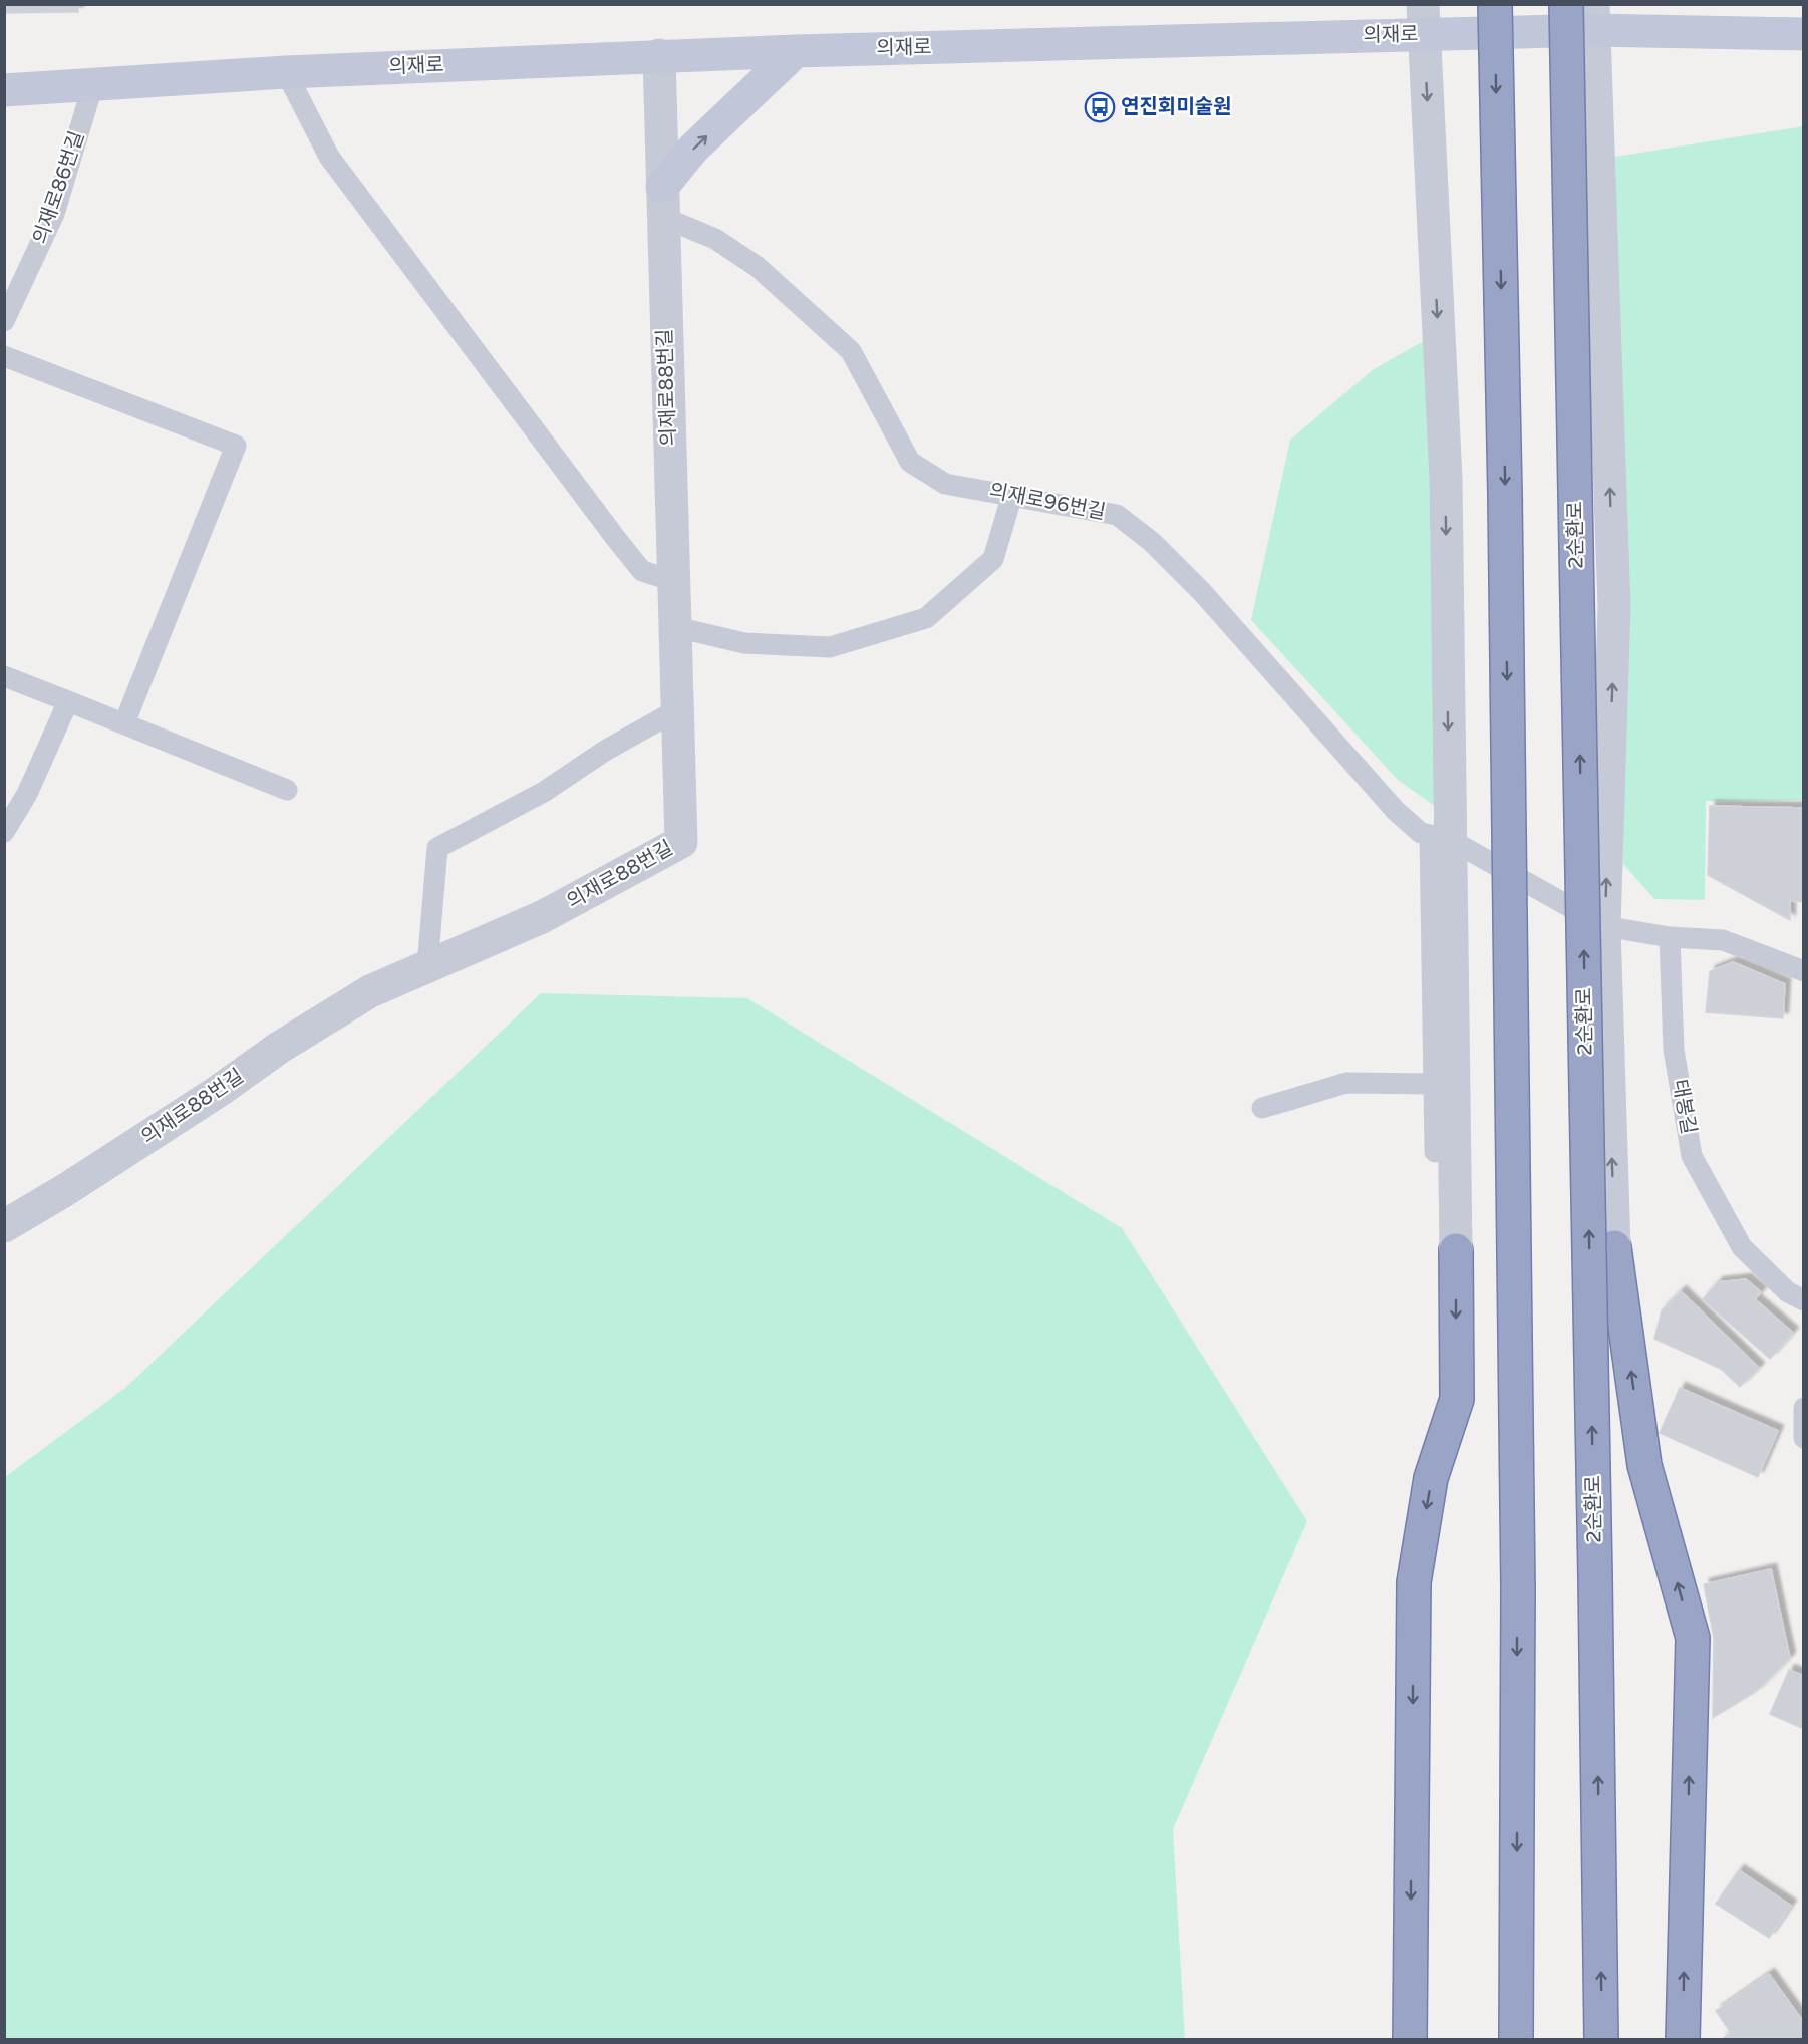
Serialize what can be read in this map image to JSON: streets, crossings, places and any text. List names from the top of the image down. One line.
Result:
{"streets":{"highway":["2순환로"],"main road":["의재로"],"street":["의재로88번길"],"lane":["의재로86번길","의재로96번길","태봉길"]},"crossings":[["의재로","의재로86번길"],["의재로","의재로88번길"],["의재로88번길","의재로96번길"]],"places":{"bus stop":["연진회미술원"]}}
